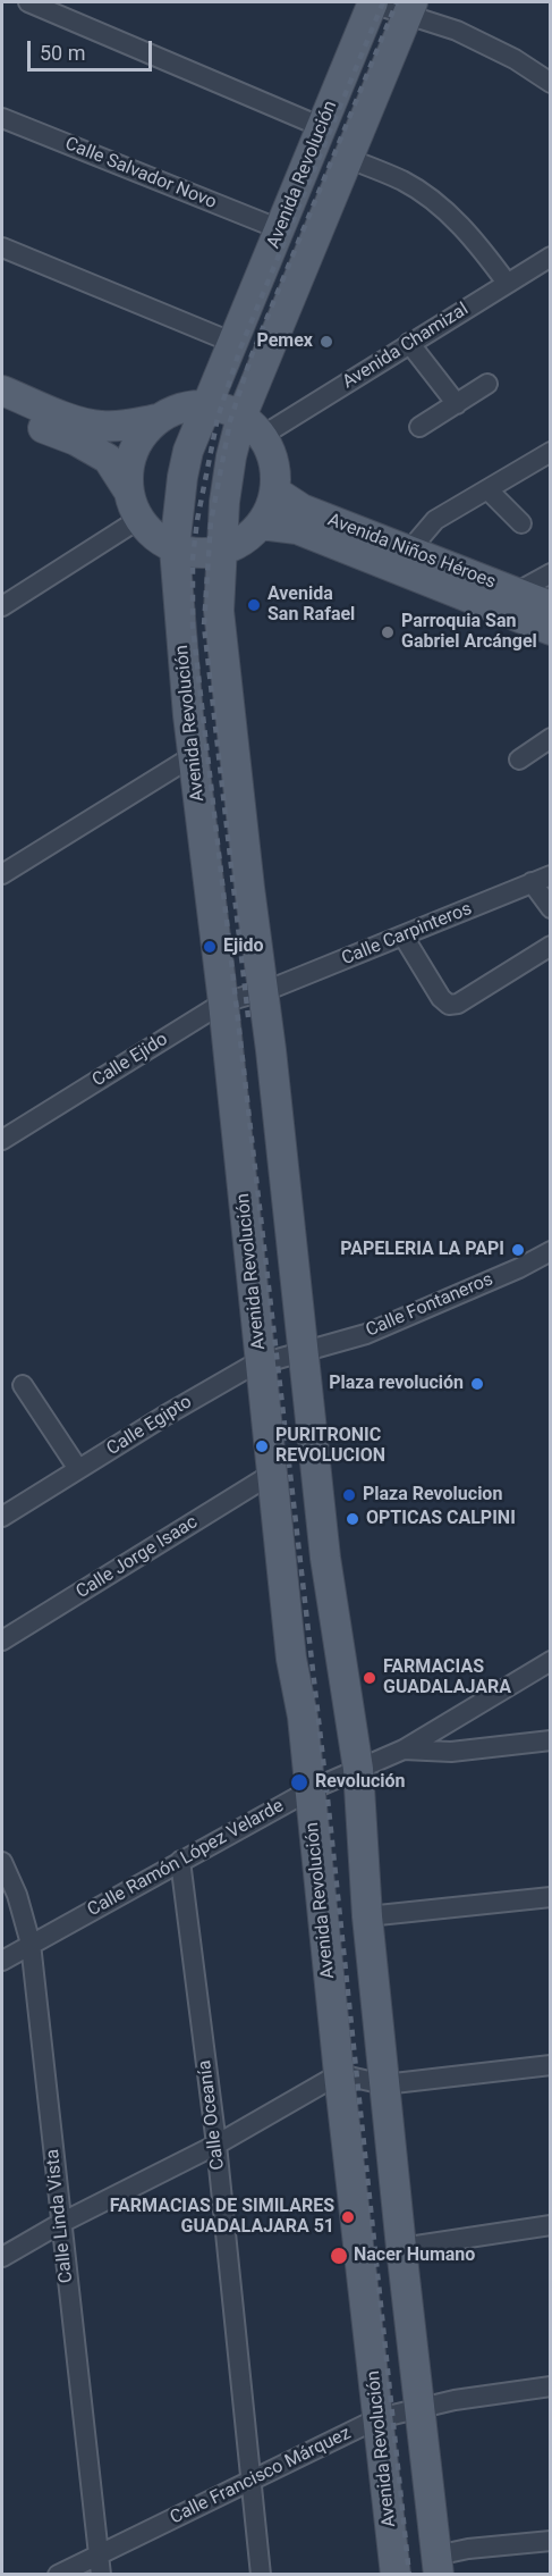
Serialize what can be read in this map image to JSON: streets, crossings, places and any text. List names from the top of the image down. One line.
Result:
{"streets":{"main road":["Avenida Revolución","Avenida Niños Héroes"],"street":["Calle Salvador Novo","Avenida Chamizal","Calle Carpinteros","Calle Ejido","Calle Fontaneros","Calle Egipto","Calle Jorge Isaac","Calle Ramón López Velarde","Calle Oceanía","Calle Linda Vista","Calle Francisco Márquez"]},"crossings":[["Calle Salvador Novo","Avenida Revolución"],["Avenida Revolución","Avenida Chamizal"],["Avenida Revolución","Calle Carpinteros"],["Avenida Revolución","Calle Ejido"],["Avenida Revolución","Calle Fontaneros"],["Avenida Revolución","Calle Egipto"],["Avenida Revolución","Calle Jorge Isaac"],["Avenida Revolución","Calle Ramón López Velarde"],["Avenida Revolución","Calle Francisco Márquez"],["Calle Carpinteros","Calle Ejido"],["Calle Fontaneros","Calle Egipto"],["Calle Ramón López Velarde","Calle Oceanía"],["Calle Ramón López Velarde","Calle Linda Vista"],["Calle Oceanía","Calle Francisco Márquez"],["Calle Linda Vista","Calle Francisco Márquez"]],"places":["Pemex","Avenida San Rafael","Parroquia San Gabriel Arcángel","Ejido","PAPELERIA LA PAPI","Plaza revolución","PURITRONIC REVOLUCION","Plaza Revolucion","OPTICAS CALPINI","FARMACIAS GUADALAJARA","Revolución","FARMACIAS DE SIMILARES GUADALAJARA 51","Nacer Humano"],"scale_bar":"50 m"}
